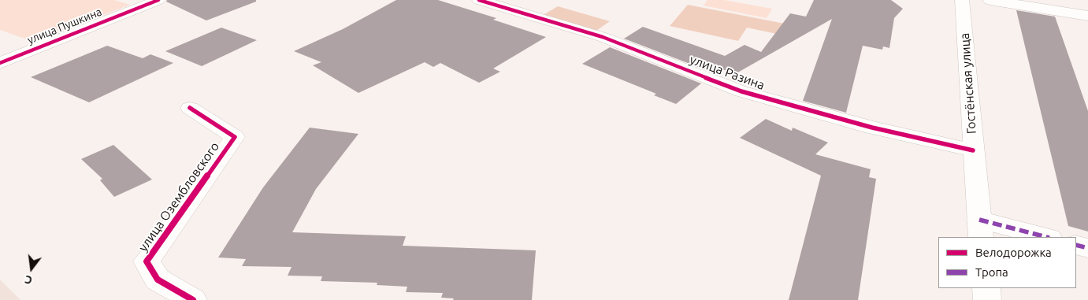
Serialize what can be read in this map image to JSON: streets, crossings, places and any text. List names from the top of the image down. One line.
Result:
{"streets":{"street":["улица Пушкина","улица Разина","Гостёнская улица","улица Озембловского"]},"crossings":[["улица Разина","Гостёнская улица"]],"legend":["Велодорожка","Тропа"],"north":"bottom"}
